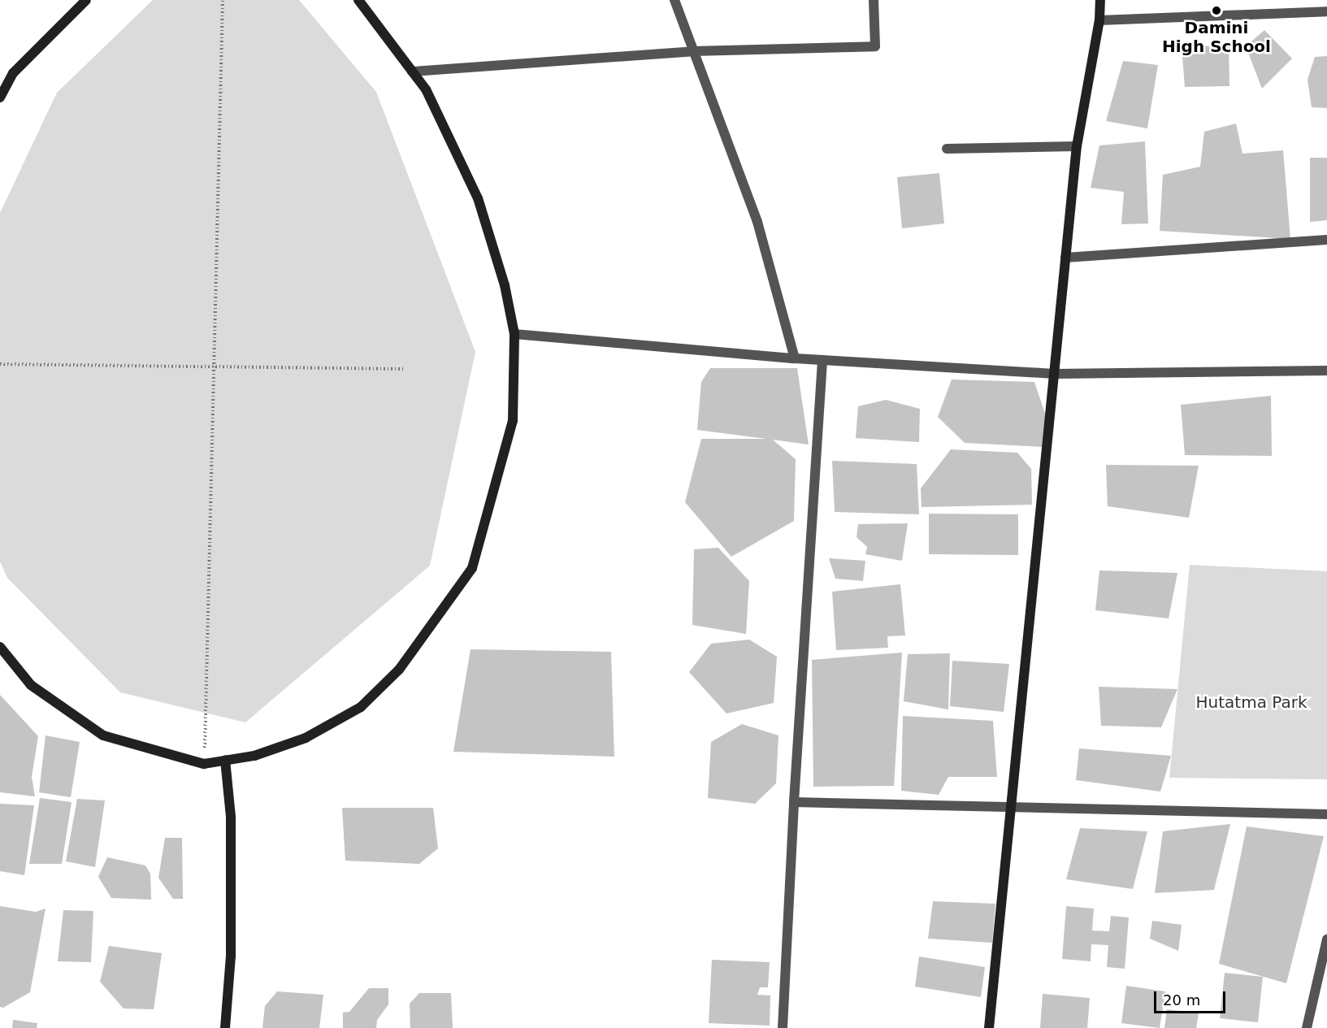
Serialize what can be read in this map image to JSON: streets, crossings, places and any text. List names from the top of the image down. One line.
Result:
{"parks":["Hutatma Park"],"places":["Damini High School"],"scale_bar":"20 m"}
